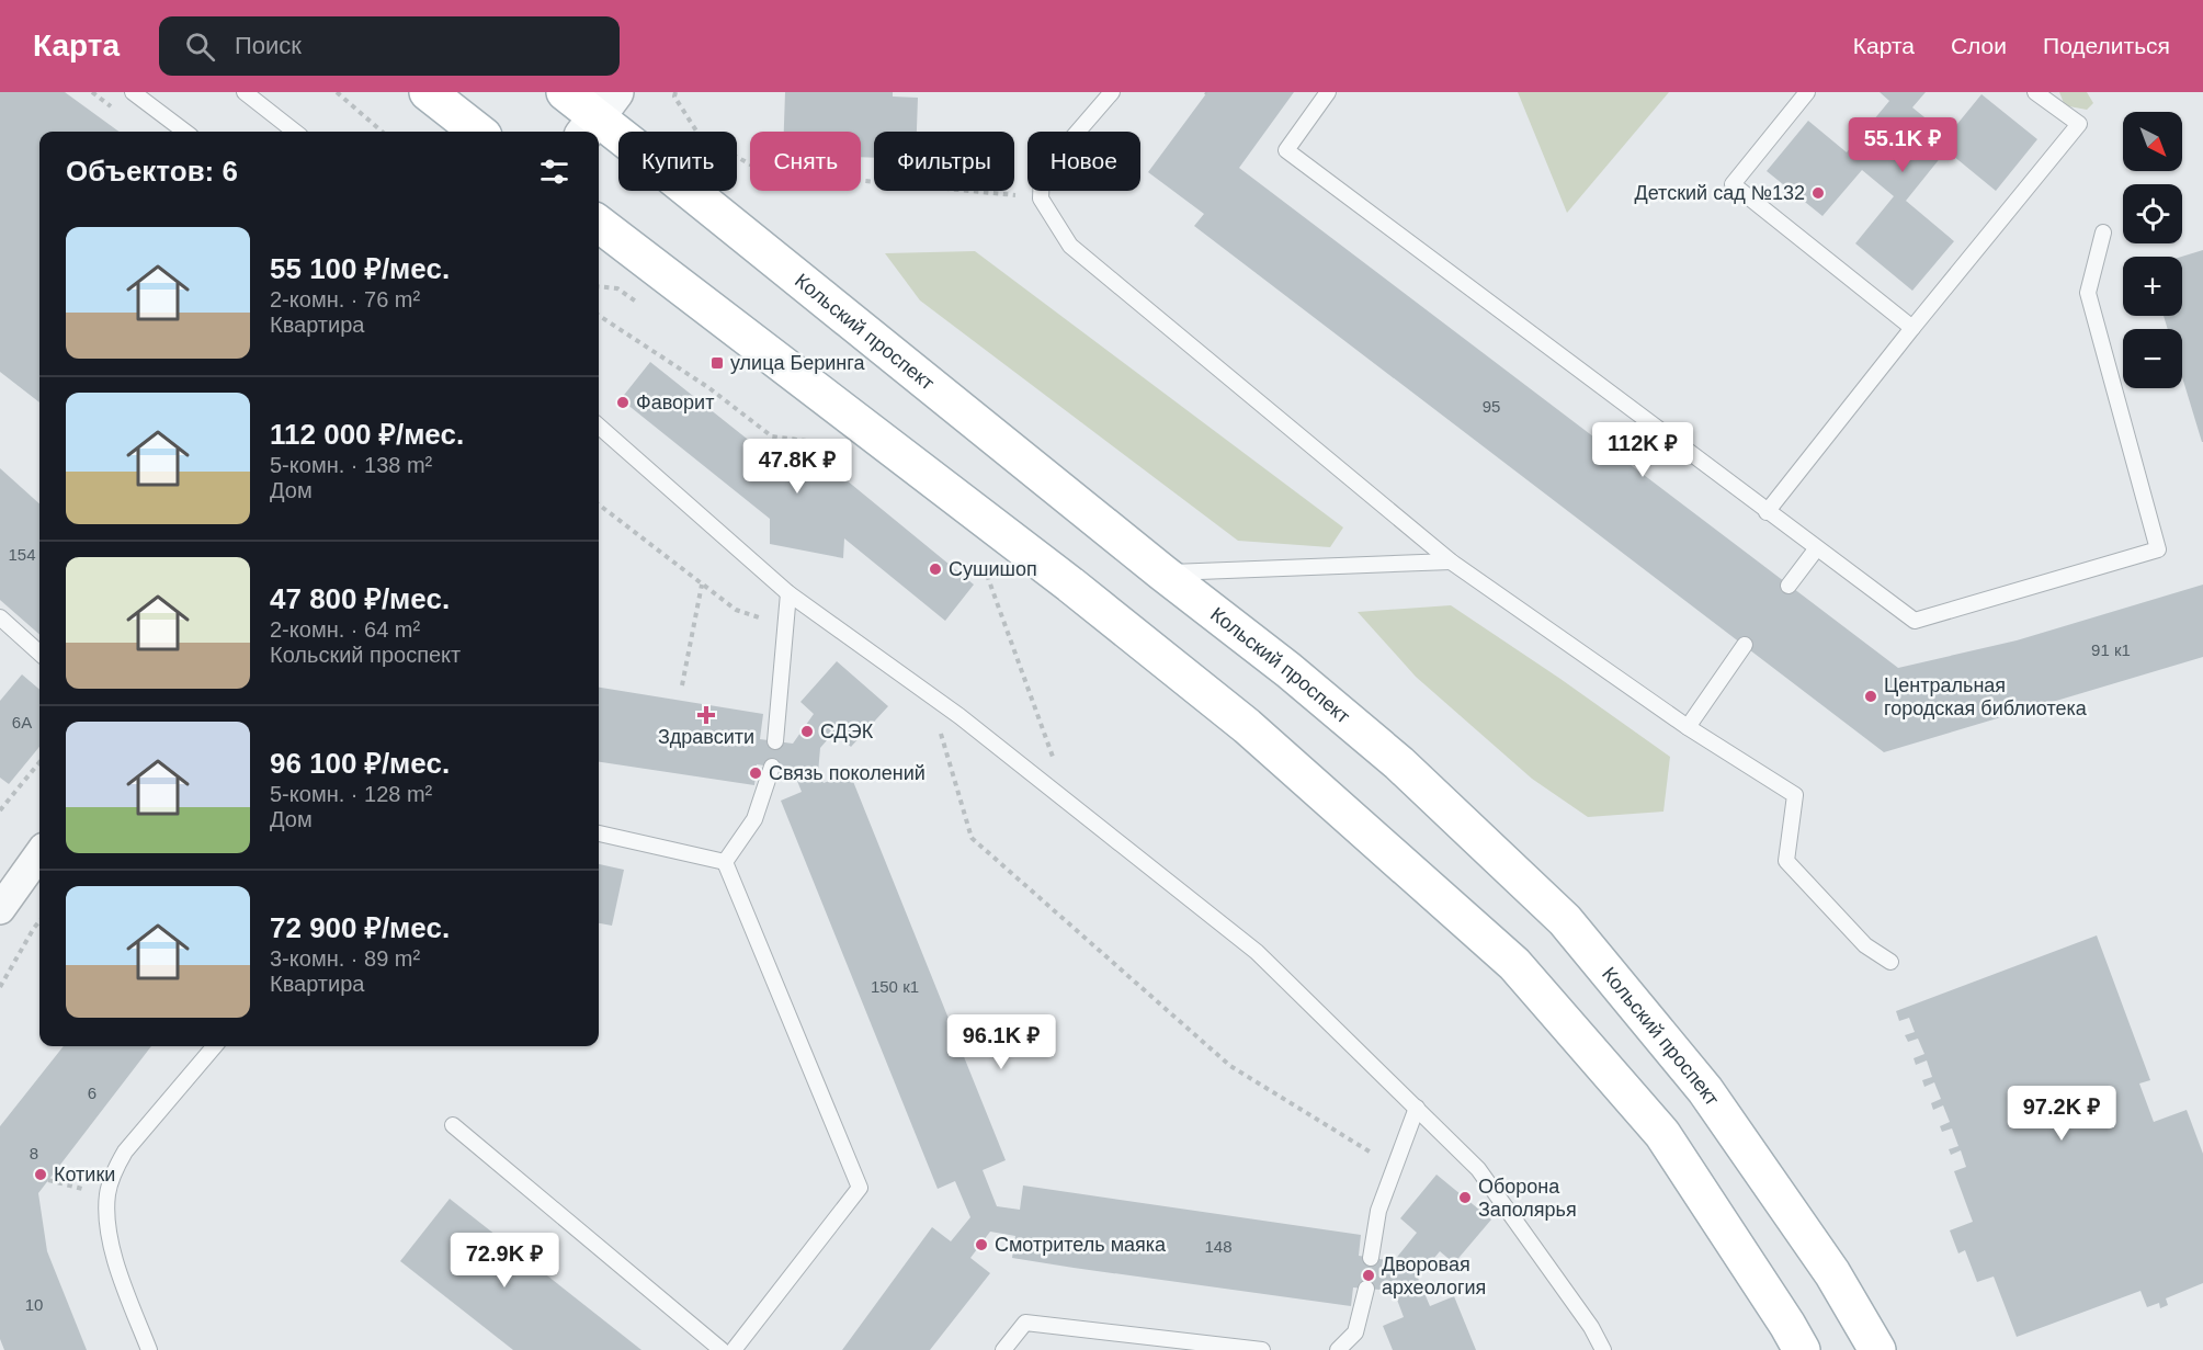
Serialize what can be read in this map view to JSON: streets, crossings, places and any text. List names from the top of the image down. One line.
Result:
{"streets":{"main road":["Кольский проспект"]},"places":{"other":["Детский сад №132","Фаворит","Сушишоп","Центральная городская библиотека","СДЭК","Связь поколений","Котики","Оборона Заполярья","Смотритель маяка","Дворовая археология"],"transit":["улица Беринга"],"health":["Здравсити"]},"house_numbers":["95","154","91 к1","6А","150 к1","6","8","148","10"],"north":"bottom right","page":{"header":"Карта","search":"Поиск","nav":["Карта","Слои","Поделиться"],"map_buttons":["+","−"],"price":["55.1K ₽","112K ₽","47.8K ₽","96.1K ₽","97.2K ₽","72.9K ₽"],"chip":["Купить","Снять","Фильтры","Новое"],"heading":"Объектов: 6","list":[{"name":"55 100 ₽/мес.","note":"2-комн. · 76 m² · Квартира"},{"name":"112 000 ₽/мес.","note":"5-комн. · 138 m² · Дом"},{"name":"47 800 ₽/мес.","note":"2-комн. · 64 m² · Кольский проспект"},{"name":"96 100 ₽/мес.","note":"5-комн. · 128 m² · Дом"},{"name":"72 900 ₽/мес.","note":"3-комн. · 89 m² · Квартира"}]}}
